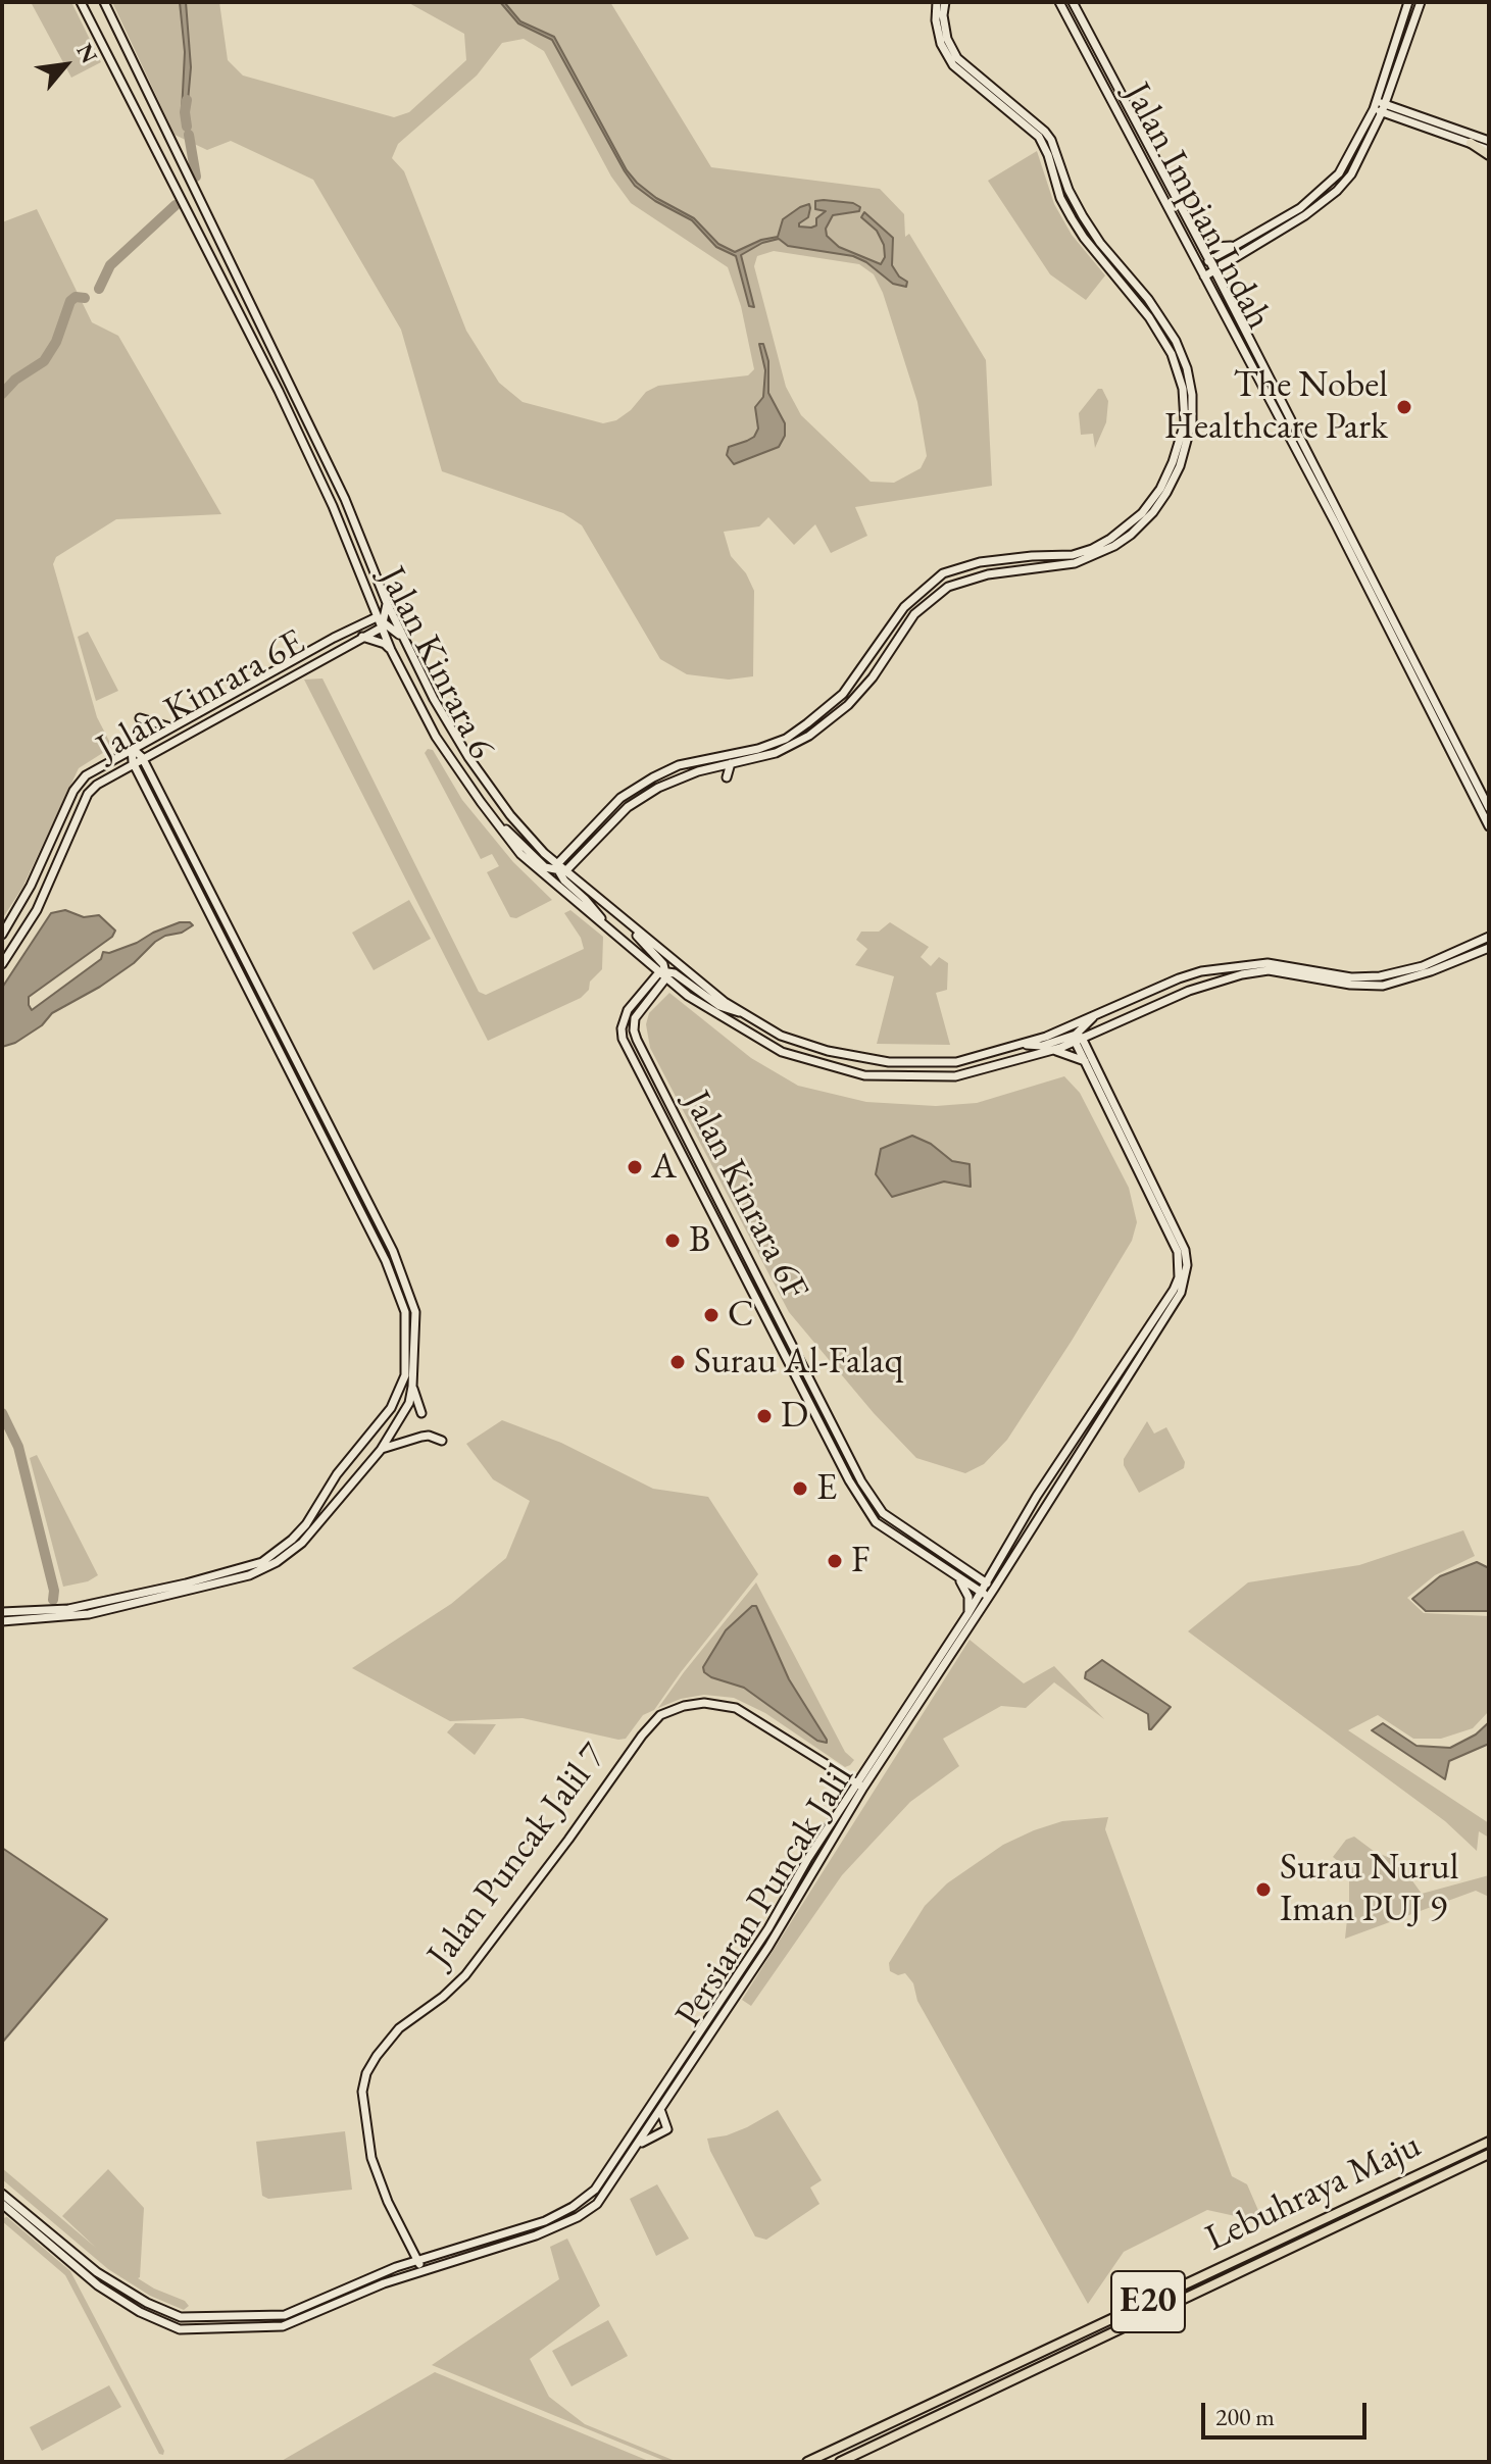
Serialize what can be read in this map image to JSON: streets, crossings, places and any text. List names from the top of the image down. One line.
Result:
{"streets":{"highway":["Lebuhraya Maju","E20"],"main road":["Jalan Impian Indah","Jalan Kinrara 6","Jalan Kinrara 6E","Jalan Kinrara 6F","Jalan Puncak Jalil 7","Persiaran Puncak Jalil"]},"crossings":[["Jalan Kinrara 6","Jalan Kinrara 6E"],["Jalan Kinrara 6","Jalan Kinrara 6F"],["Jalan Kinrara 6","Persiaran Puncak Jalil"],["Jalan Kinrara 6F","Persiaran Puncak Jalil"],["Jalan Puncak Jalil 7","Persiaran Puncak Jalil"]],"places":["The Nobel Healthcare Park","A","B","C","Surau Al-Falaq","D","E","F","Surau Nurul Iman PUJ 9"],"scale_bar":"200 m","north":"top right"}
